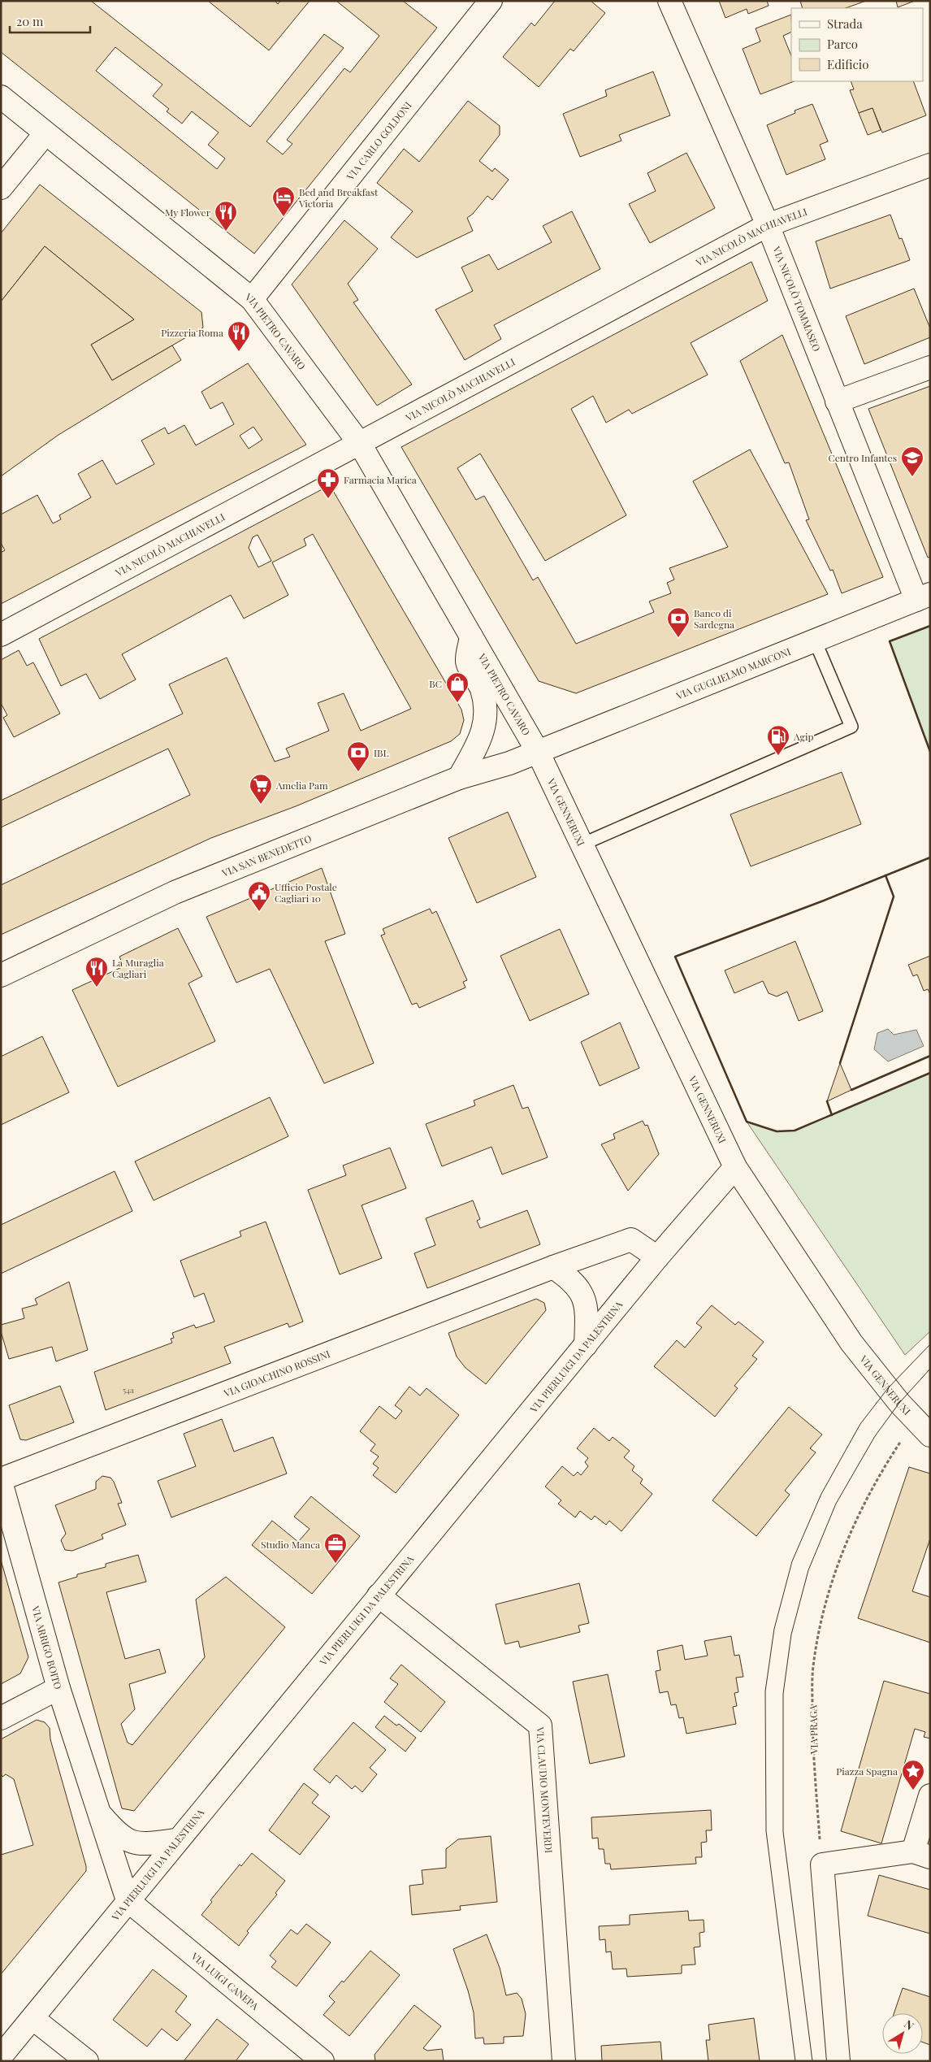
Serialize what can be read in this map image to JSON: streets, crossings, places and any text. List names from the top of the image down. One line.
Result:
{"streets":{"street":["VIA CARLO GOLDONI","VIA NICOLÒ MACHIAVELLI","VIA NICOLÒ TOMMASEO","VIA PIETRO CAVARO","VIA GUGLIELMO MARCONI","VIA GENNERUXI","VIA SAN BENEDETTO","VIA PIERLUIGI DA PALESTRINA","VIA GIOACHINO ROSSINI","VIA ARRIGO BOITO","VIA CLAUDIO MONTEVERDI","VIA LUIGI CANEPA"],"path":["VIA PRAGA"]},"crossings":[["VIA CARLO GOLDONI","VIA PIETRO CAVARO"],["VIA NICOLÒ MACHIAVELLI","VIA NICOLÒ TOMMASEO"],["VIA NICOLÒ MACHIAVELLI","VIA PIETRO CAVARO"],["VIA NICOLÒ TOMMASEO","VIA GUGLIELMO MARCONI"],["VIA PIETRO CAVARO","VIA GUGLIELMO MARCONI"],["VIA PIETRO CAVARO","VIA GENNERUXI"],["VIA PIETRO CAVARO","VIA SAN BENEDETTO"],["VIA GUGLIELMO MARCONI","VIA GENNERUXI"],["VIA GUGLIELMO MARCONI","VIA SAN BENEDETTO"],["VIA GENNERUXI","VIA SAN BENEDETTO"],["VIA GENNERUXI","VIA PIERLUIGI DA PALESTRINA"],["VIA GENNERUXI","VIA PRAGA"],["VIA PIERLUIGI DA PALESTRINA","VIA GIOACHINO ROSSINI"],["VIA PIERLUIGI DA PALESTRINA","VIA ARRIGO BOITO"],["VIA PIERLUIGI DA PALESTRINA","VIA CLAUDIO MONTEVERDI"],["VIA PIERLUIGI DA PALESTRINA","VIA LUIGI CANEPA"],["VIA GIOACHINO ROSSINI","VIA ARRIGO BOITO"],["VIA ARRIGO BOITO","VIA LUIGI CANEPA"]],"places":{"hotel":["Bed and Breakfast Victoria"],"restaurant":["My Flower","Pizzeria Roma","La Muraglia Cagliari"],"school or university":["Centro Infantes"],"pharmacy":["Farmacia Marica"],"bank":["Banco di Sardegna","IBL"],"shop":["BC"],"fuel station":["Agip"],"supermarket":["Amelia Pam"],"public building":["Ufficio Postale Cagliari 10"],"office":["Studio Manca"],"place":["Piazza Spagna"]},"house_numbers":["54a"],"legend":["Strada","Parco","Edificio"],"scale_bar":"20 m","north":"top right"}
